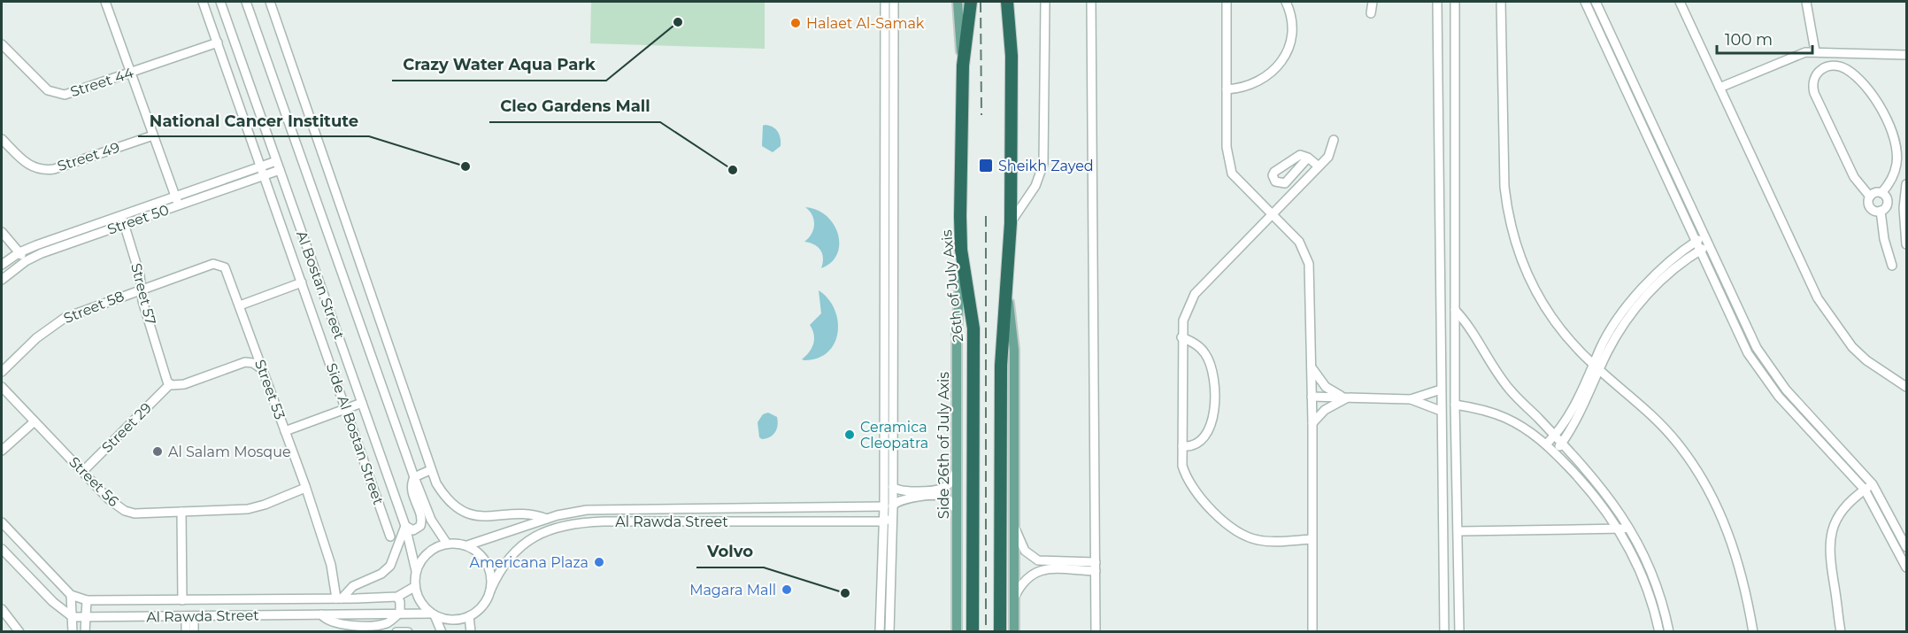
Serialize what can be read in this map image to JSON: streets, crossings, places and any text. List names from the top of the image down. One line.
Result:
{"streets":{"highway":["26th of July Axis"],"main road":["Side 26th of July Axis"],"street":["Street 44","Street 49","Street 50","Al Bostan Street","Street 57","Street 58","Street 53","Street 29","Side Al Bostan Street","Street 56","Al Rawda Street"]},"crossings":[["Street 44","Side Al Bostan Street"],["Street 50","Al Bostan Street"],["Street 50","Street 57"],["Street 50","Side Al Bostan Street"],["Al Bostan Street","Al Rawda Street"],["26th of July Axis","Side 26th of July Axis"],["Street 57","Street 58"],["Street 57","Street 53"],["Street 57","Street 29"],["Street 58","Street 53"],["Street 53","Street 56"],["Street 53","Al Rawda Street"],["Street 29","Street 56"]],"places":{"other":["Crazy Water Aqua Park","Halaet Al-Samak","National Cancer Institute","Cleo Gardens Mall","Ceramica Cleopatra","Al Salam Mosque","Americana Plaza","Magara Mall","Volvo"],"transit":["Sheikh Zayed"]},"scale_bar":"100 m"}
